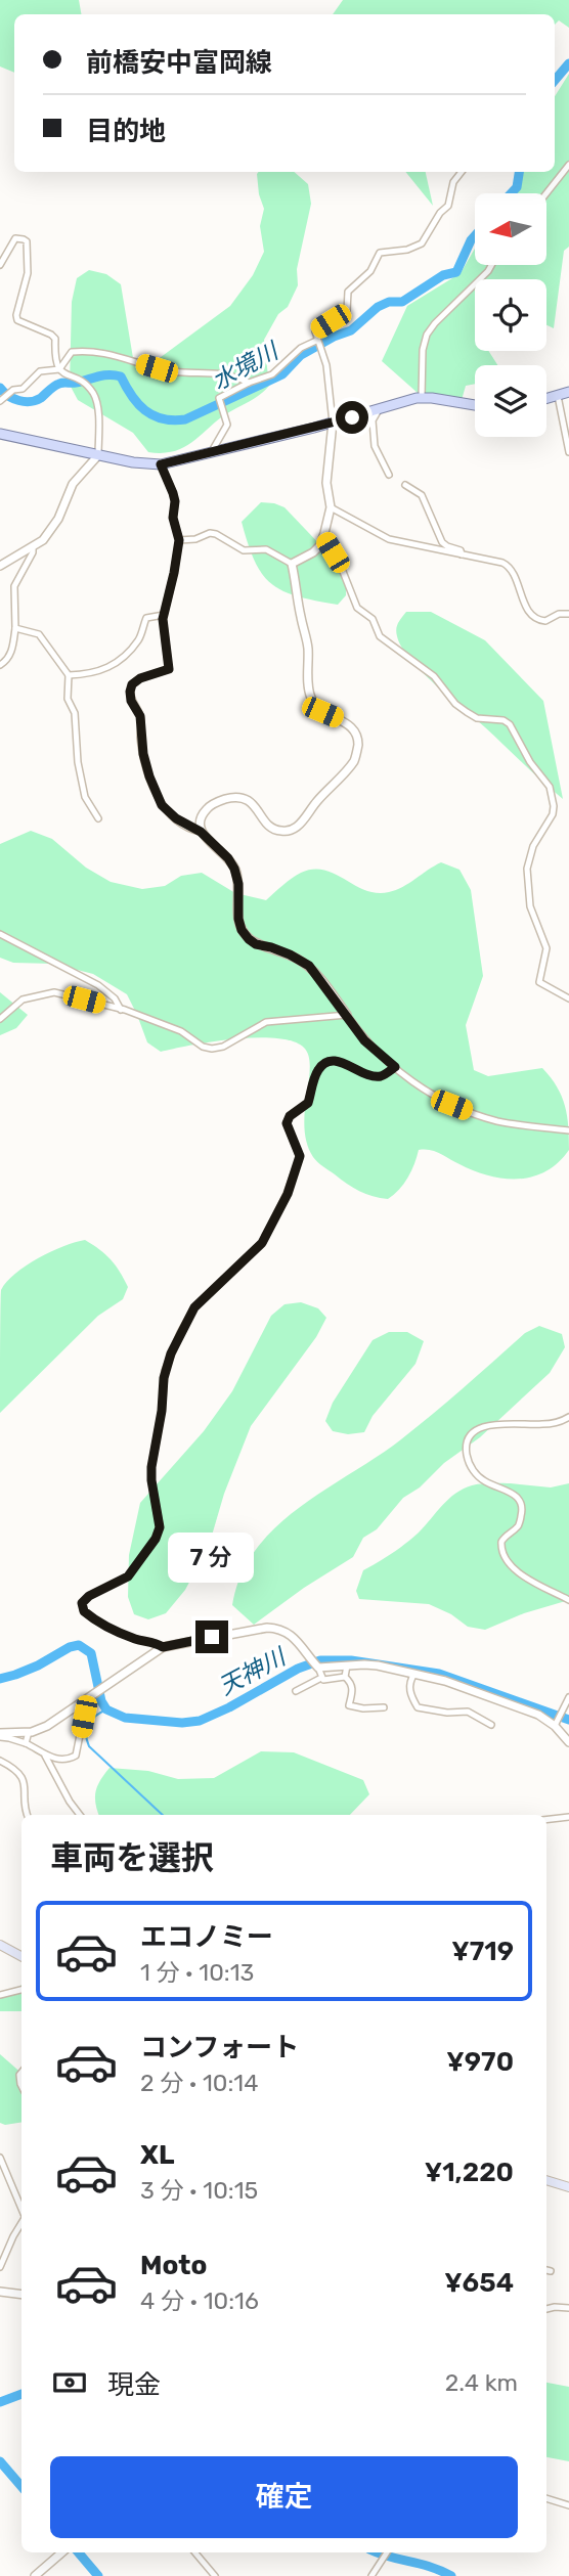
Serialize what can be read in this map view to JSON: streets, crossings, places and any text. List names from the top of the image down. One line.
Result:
{"water":["水境川","天神川"],"north":"left","page":{"banner":["前橋安中富岡線","目的地"],"bubble":"7 分","heading":"車両を選択","list":[{"name":"エコノミー","note":"1 分 · 10:13","value":"¥719"},{"name":"コンフォート","note":"2 分 · 10:14","value":"¥970"},{"name":"XL","note":"3 分 · 10:15","value":"¥1,220"},{"name":"Moto","note":"4 分 · 10:16","value":"¥654"}],"pay":["現金","2.4 km"],"buttons":"確定"}}
